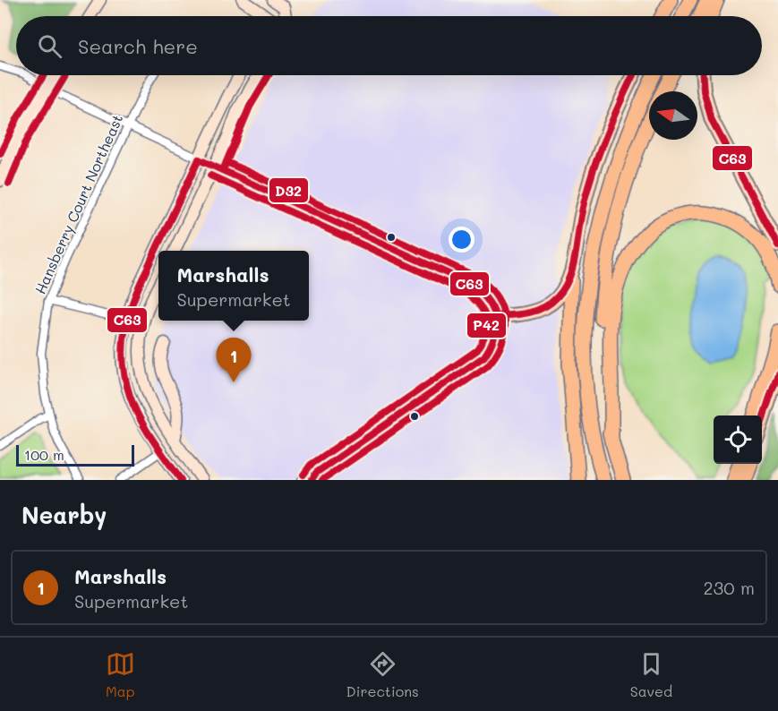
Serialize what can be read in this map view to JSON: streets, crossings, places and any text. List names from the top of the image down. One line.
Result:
{"streets":{"street":["Hansberry Court Northeast"]},"lines":["transit line C63","transit line P42","transit line D32"],"scale_bar":"100 m","north":"left","page":{"search":"Search here","popup":["Marshalls","Supermarket"],"pins":"1","scale":"100 m","heading":"Nearby","list":[{"mark":"1","name":"Marshalls","note":"Supermarket","value":"230 m"}],"nav":["Map","Directions","Saved"]}}
